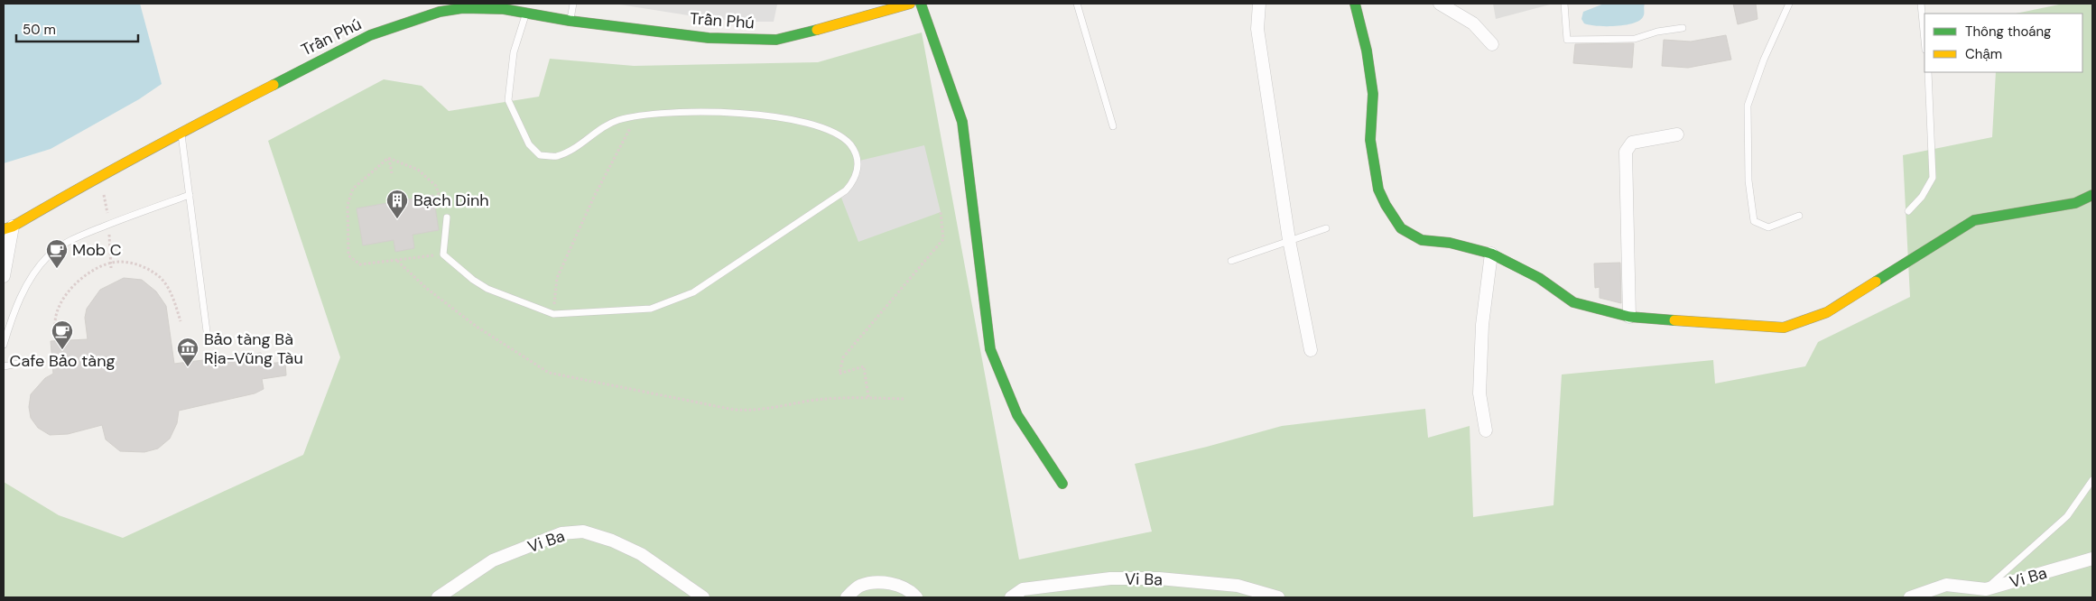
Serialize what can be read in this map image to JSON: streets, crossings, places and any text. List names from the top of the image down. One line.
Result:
{"streets":{"street":["Trần Phú","Vi Ba"]},"places":{"building":["Bạch Dinh"],"cafe":["Mob C","Cafe Bảo tàng"],"museum":["Bảo tàng Bà Rịa-Vũng Tàu"]},"legend":["Thông thoáng","Chậm"],"scale_bar":"50 m"}
